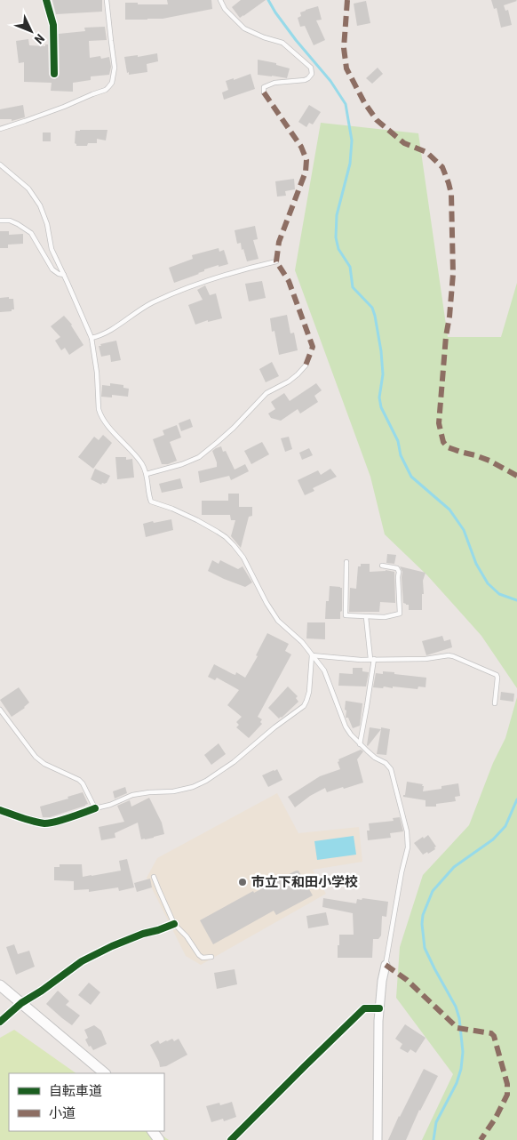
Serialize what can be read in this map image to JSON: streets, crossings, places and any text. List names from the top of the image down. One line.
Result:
{"places":["市立下和田小学校"],"legend":["自転車道","小道"],"north":"bottom right"}
